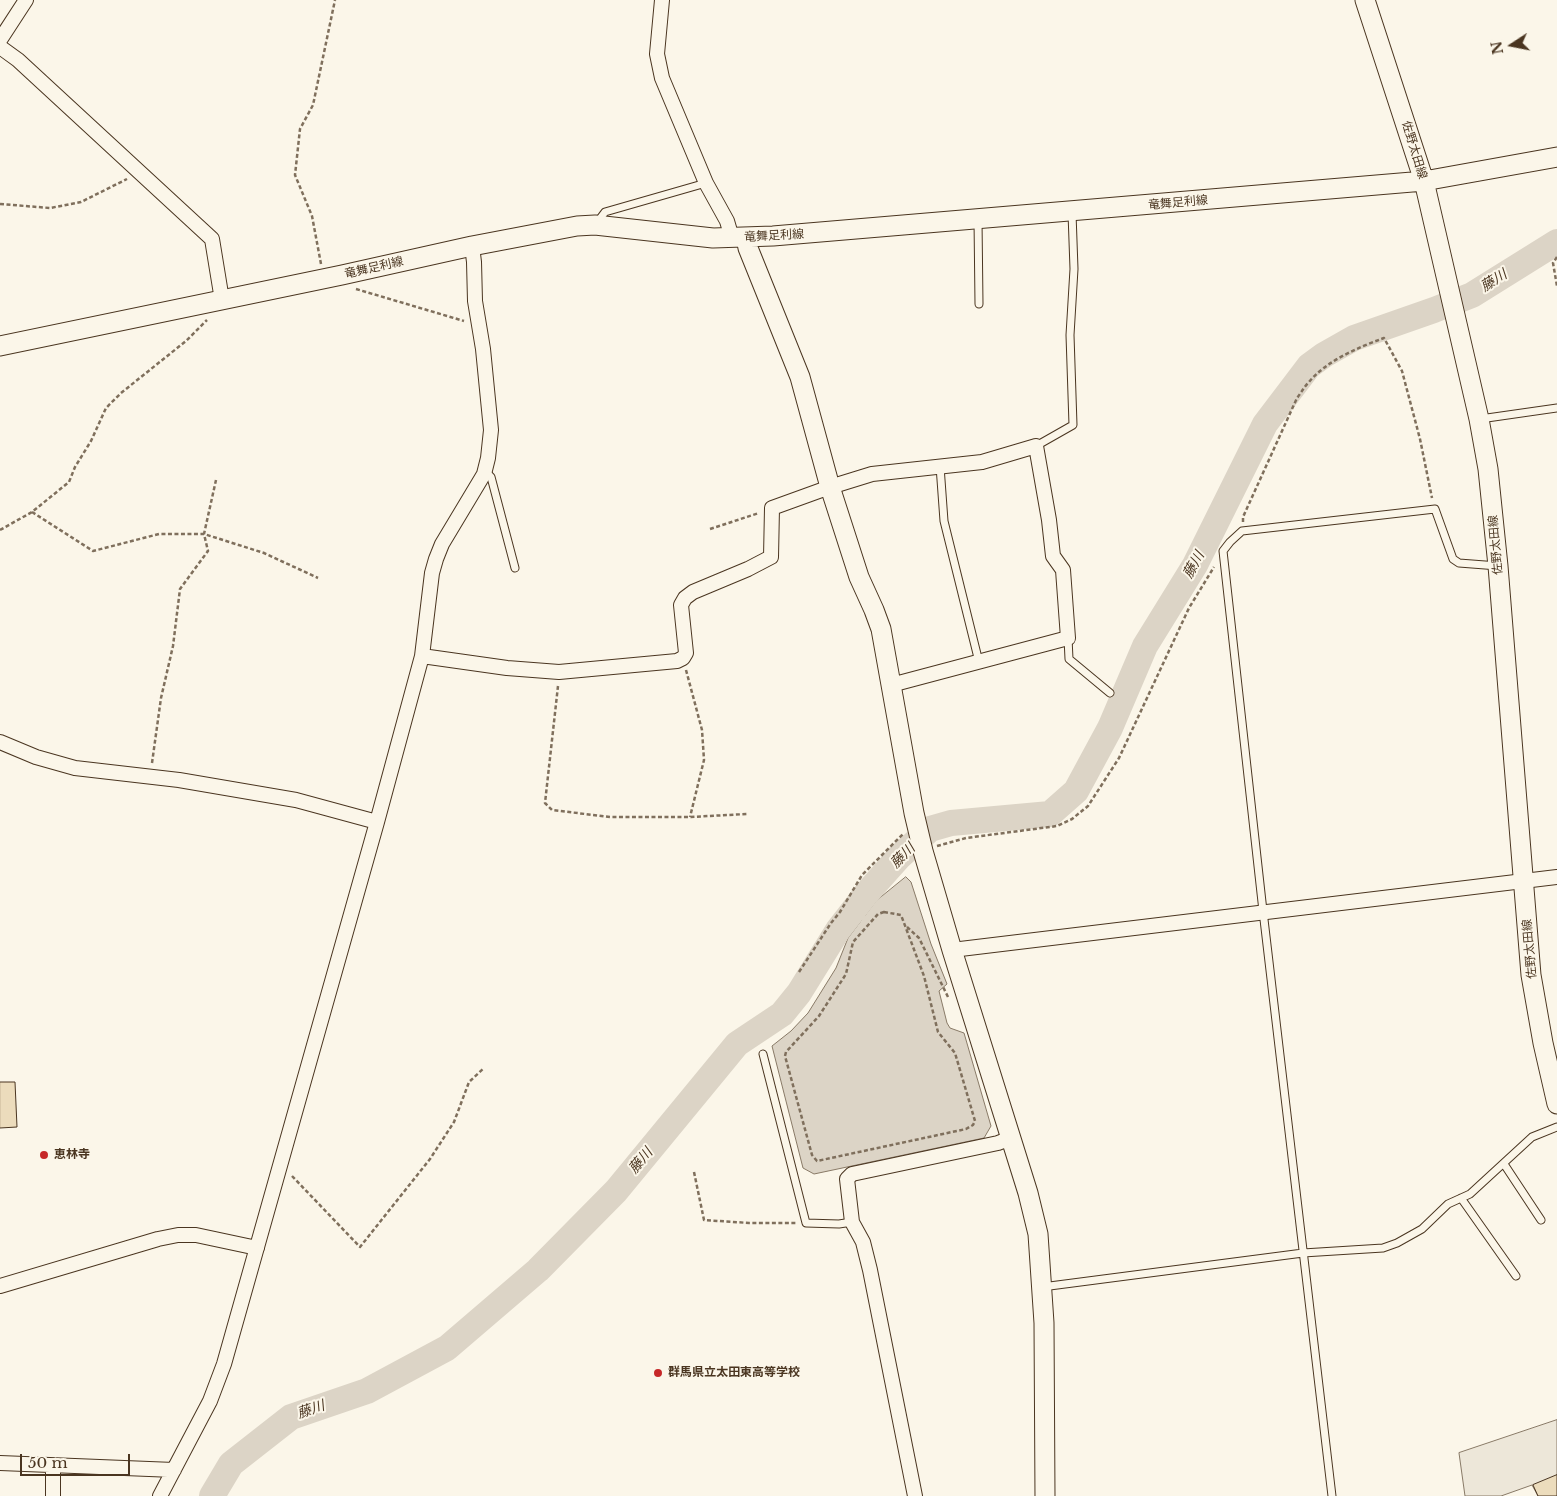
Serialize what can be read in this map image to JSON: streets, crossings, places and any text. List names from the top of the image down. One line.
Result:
{"streets":{"main road":["佐野太田線","竜舞足利線"]},"crossings":[["佐野太田線","竜舞足利線"]],"water":["藤川"],"places":["恵林寺","群馬県立太田東高等学校"],"scale_bar":"50 m","north":"left"}
